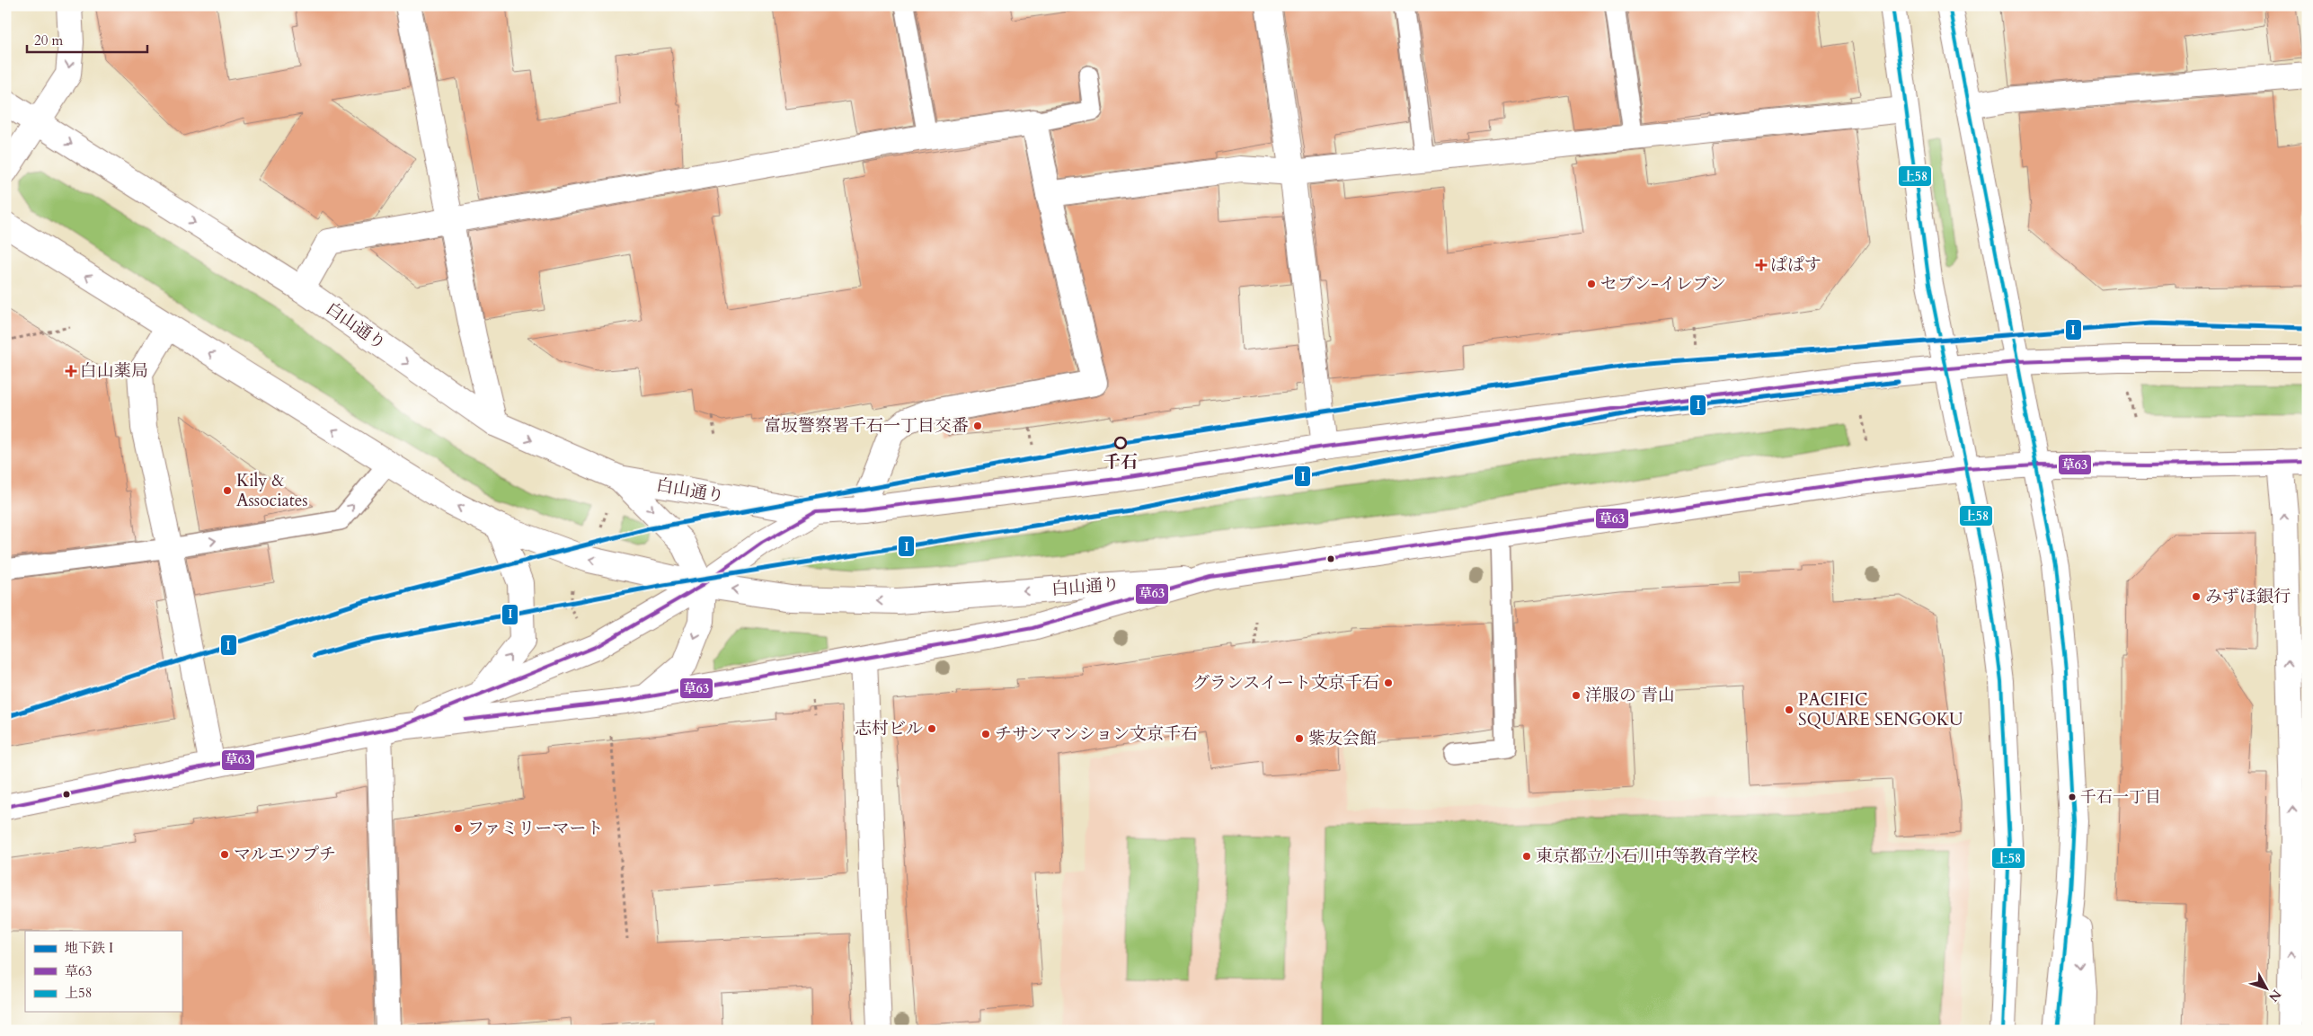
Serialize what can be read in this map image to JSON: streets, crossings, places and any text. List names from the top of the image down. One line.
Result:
{"streets":{"main road":["白山通り"]},"places":{"health":["ぱぱす","白山薬局"],"other":["セブン-イレブン","富坂警察署千石一丁目交番","千石","Kily & Associates","みずほ銀行","グランスイート文京千石","洋服の 青山","PACIFIC SQUARE SENGOKU","志村ビル","チサンマンション文京千石","紫友会館","千石一丁目","ファミリーマート","マルエツプチ","東京都立小石川中等教育学校"]},"lines":["transit line 上58","metro line I","transit line 草63"],"legend":["地下鉄 I","草63","上58"],"scale_bar":"20 m","north":"bottom right"}
